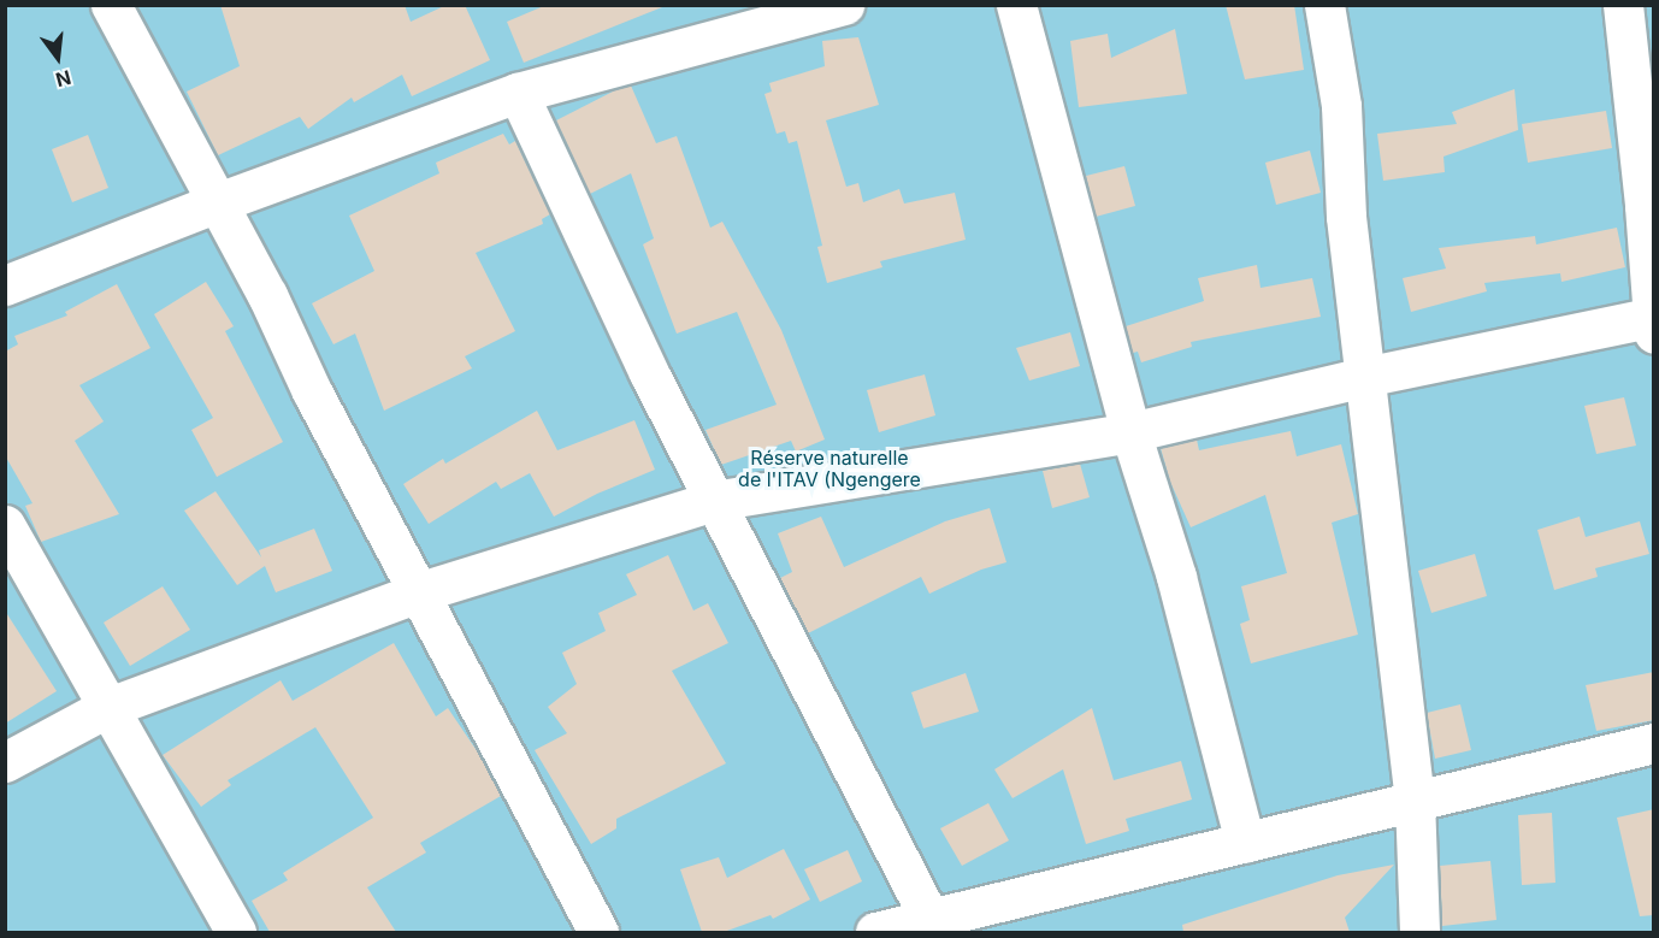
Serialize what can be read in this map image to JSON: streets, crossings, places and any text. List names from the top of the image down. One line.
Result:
{"parks":["Réserve naturelle de l'ITAV (Ngengere"],"north":"bottom"}
